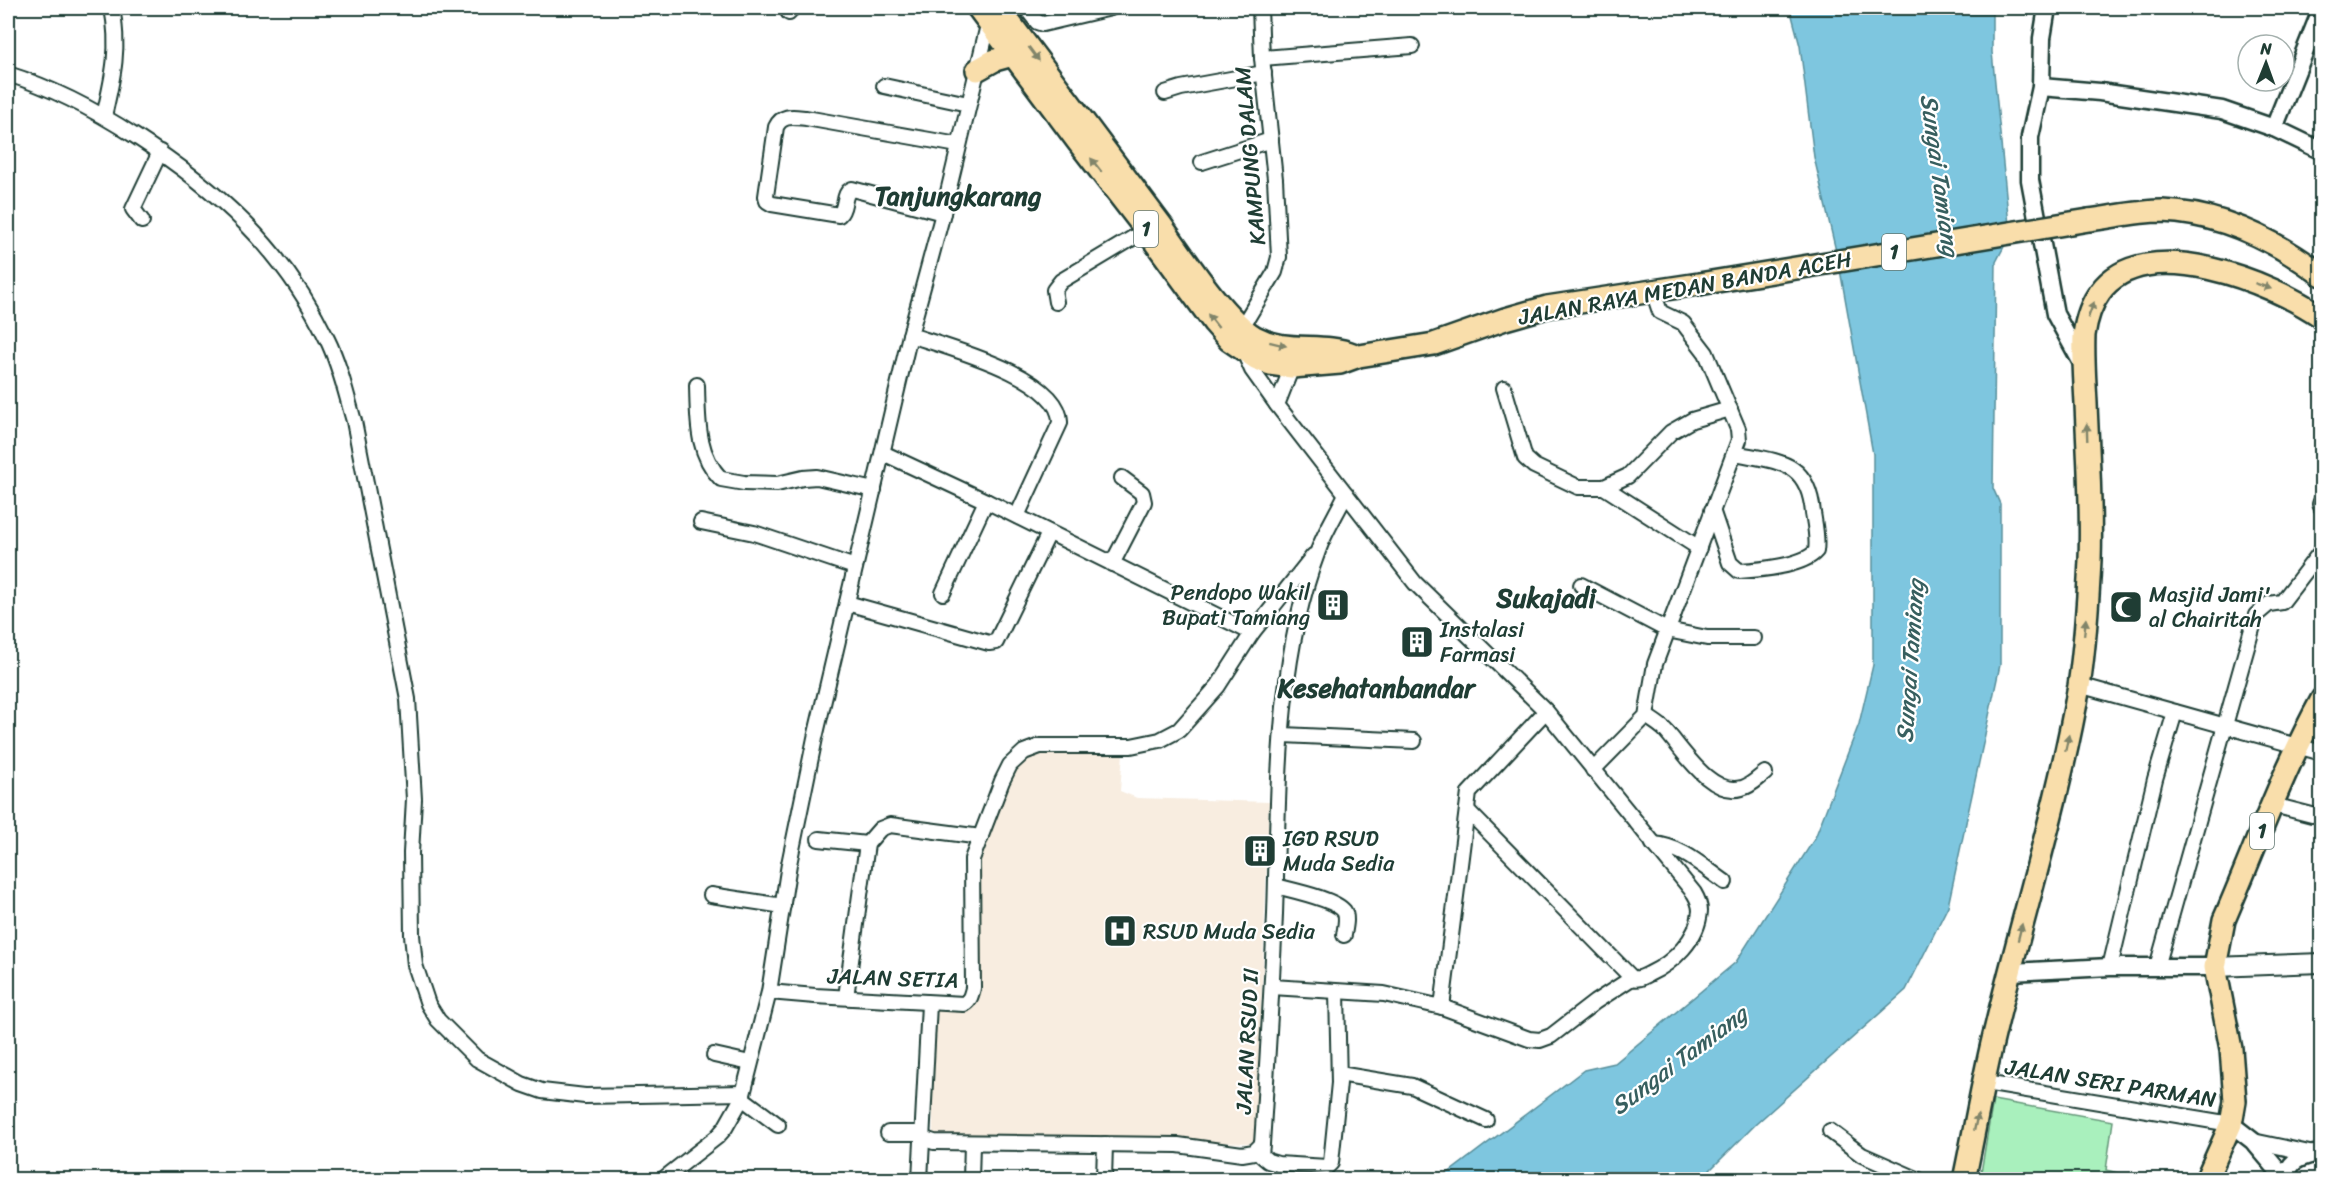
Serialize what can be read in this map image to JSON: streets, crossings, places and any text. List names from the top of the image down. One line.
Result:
{"streets":{"highway":["1","JALAN RAYA MEDAN BANDA ACEH"],"street":["KAMPUNG DALAM","JALAN SETIA","JALAN RSUD II","JALAN SERI PARMAN"]},"crossings":[["KAMPUNG DALAM","JALAN RAYA MEDAN BANDA ACEH"],["1","JALAN SERI PARMAN"],["JALAN SETIA","JALAN RSUD II"]],"districts":["Tanjungkarang","Sukajadi","Kesehatanbandar"],"water":["Sungai Tamiang"],"places":{"building":["Pendopo Wakil Bupati Tamiang","Instalasi Farmasi","IGD RSUD Muda Sedia"],"mosque":["Masjid Jami' al Chairitah"],"hospital":["RSUD Muda Sedia"]},"north":"top"}
